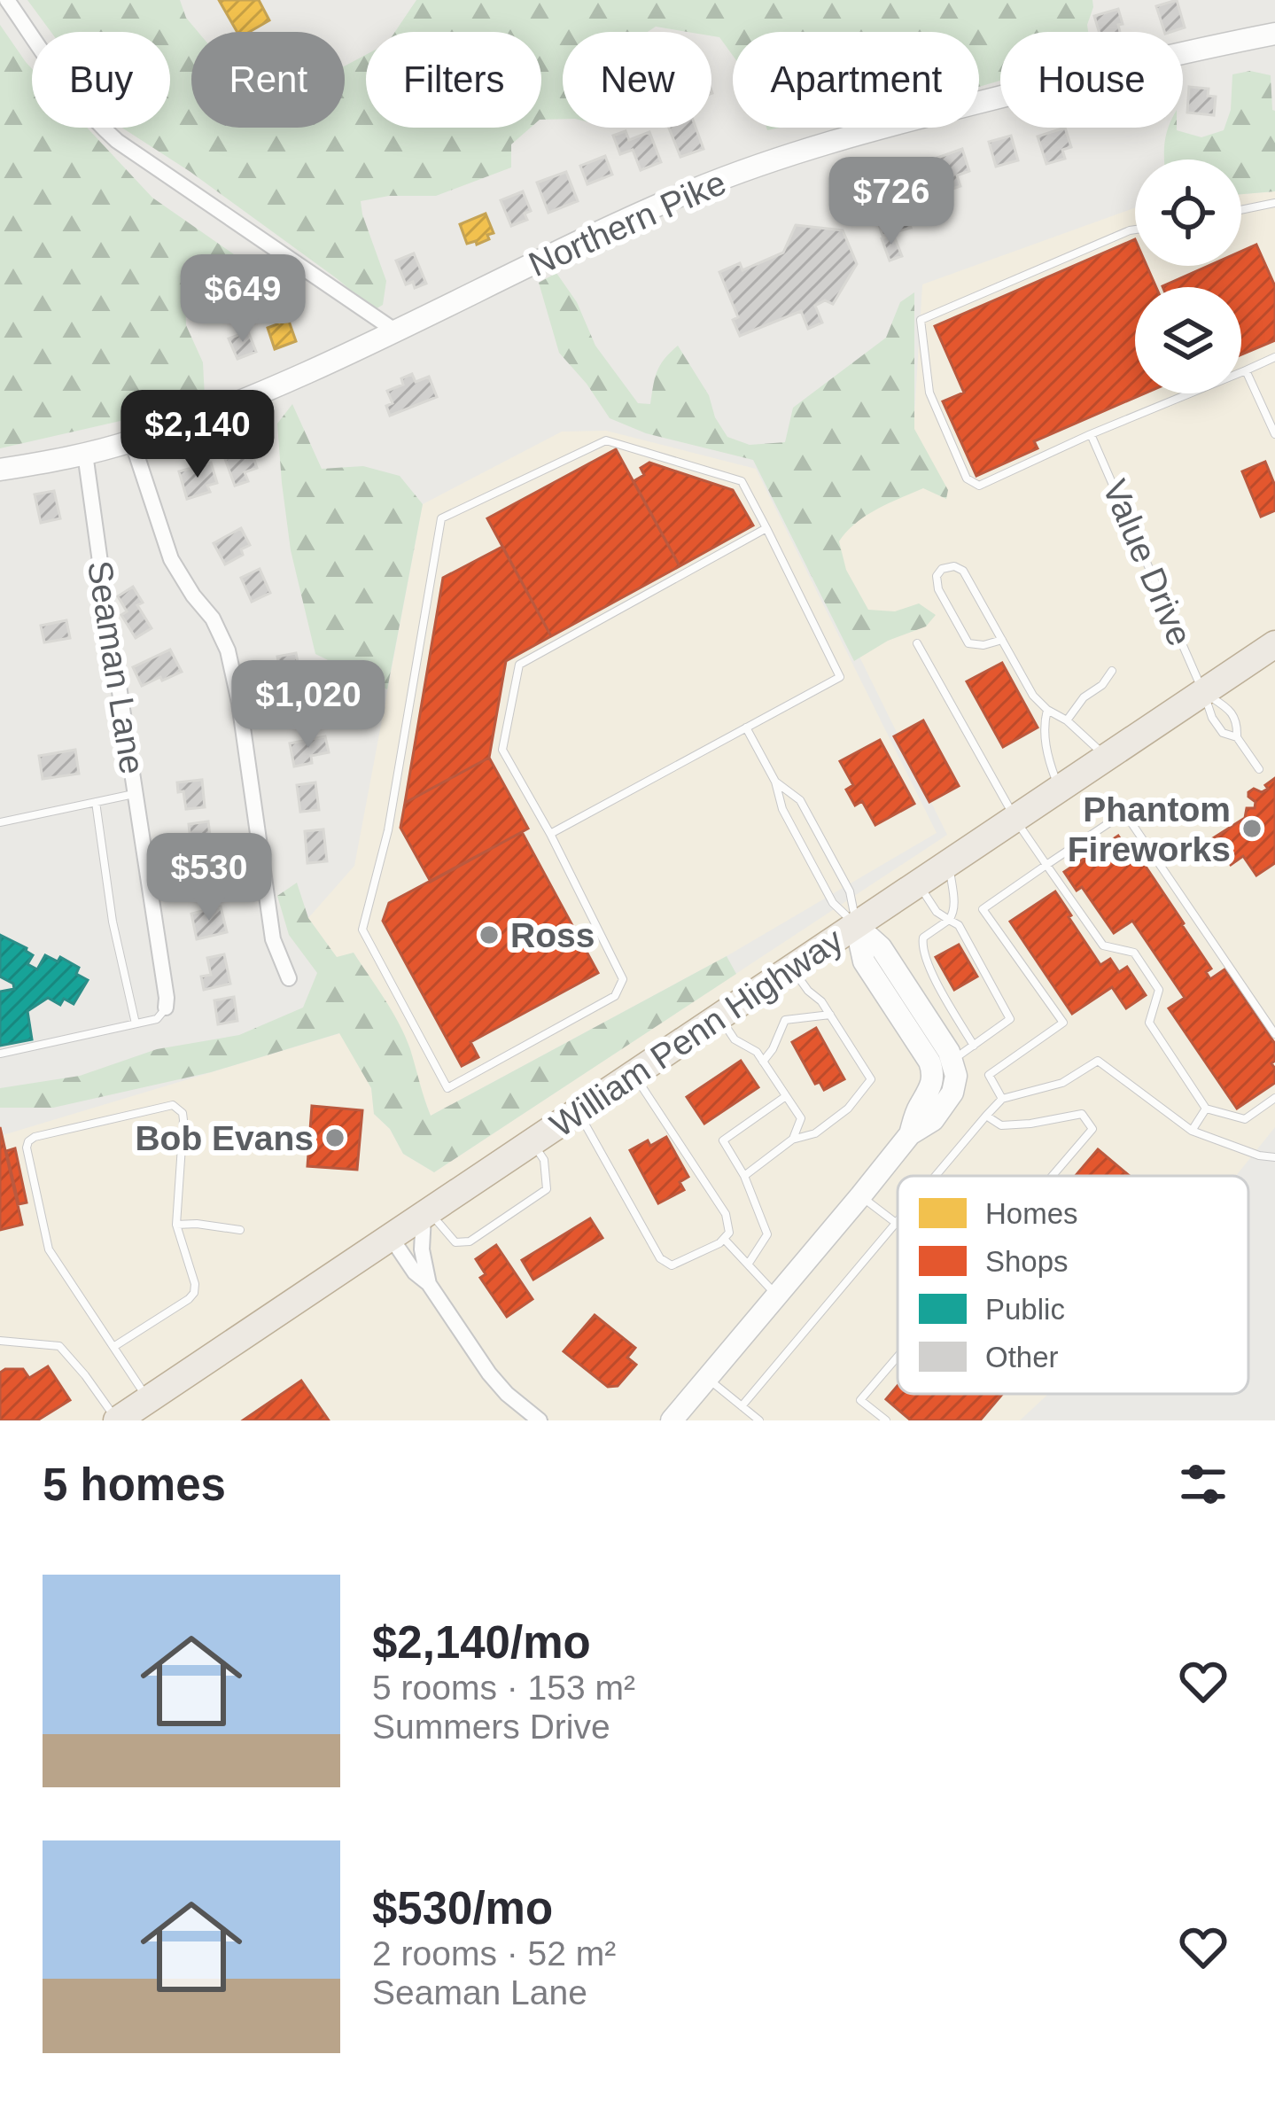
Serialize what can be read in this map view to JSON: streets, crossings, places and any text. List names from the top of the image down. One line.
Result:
{"streets":{"highway":["William Penn Highway"],"street":["Northern Pike","Seaman Lane"],"lane":["Value Drive"]},"crossings":[["Northern Pike","Seaman Lane"],["Value Drive","William Penn Highway"]],"places":["Phantom Fireworks","Ross","Bob Evans"],"legend":["Homes","Shops","Public","Other"],"page":{"chip":["Buy","Rent","Filters","New","Apartment","House"],"price":["$726","$649","$2,140","$1,020","$530"],"heading":"5 homes","list":[{"name":"$2,140/mo","note":"5 rooms · 153 m² · Summers Drive"},{"name":"$530/mo","note":"2 rooms · 52 m² · Seaman Lane"}]}}
